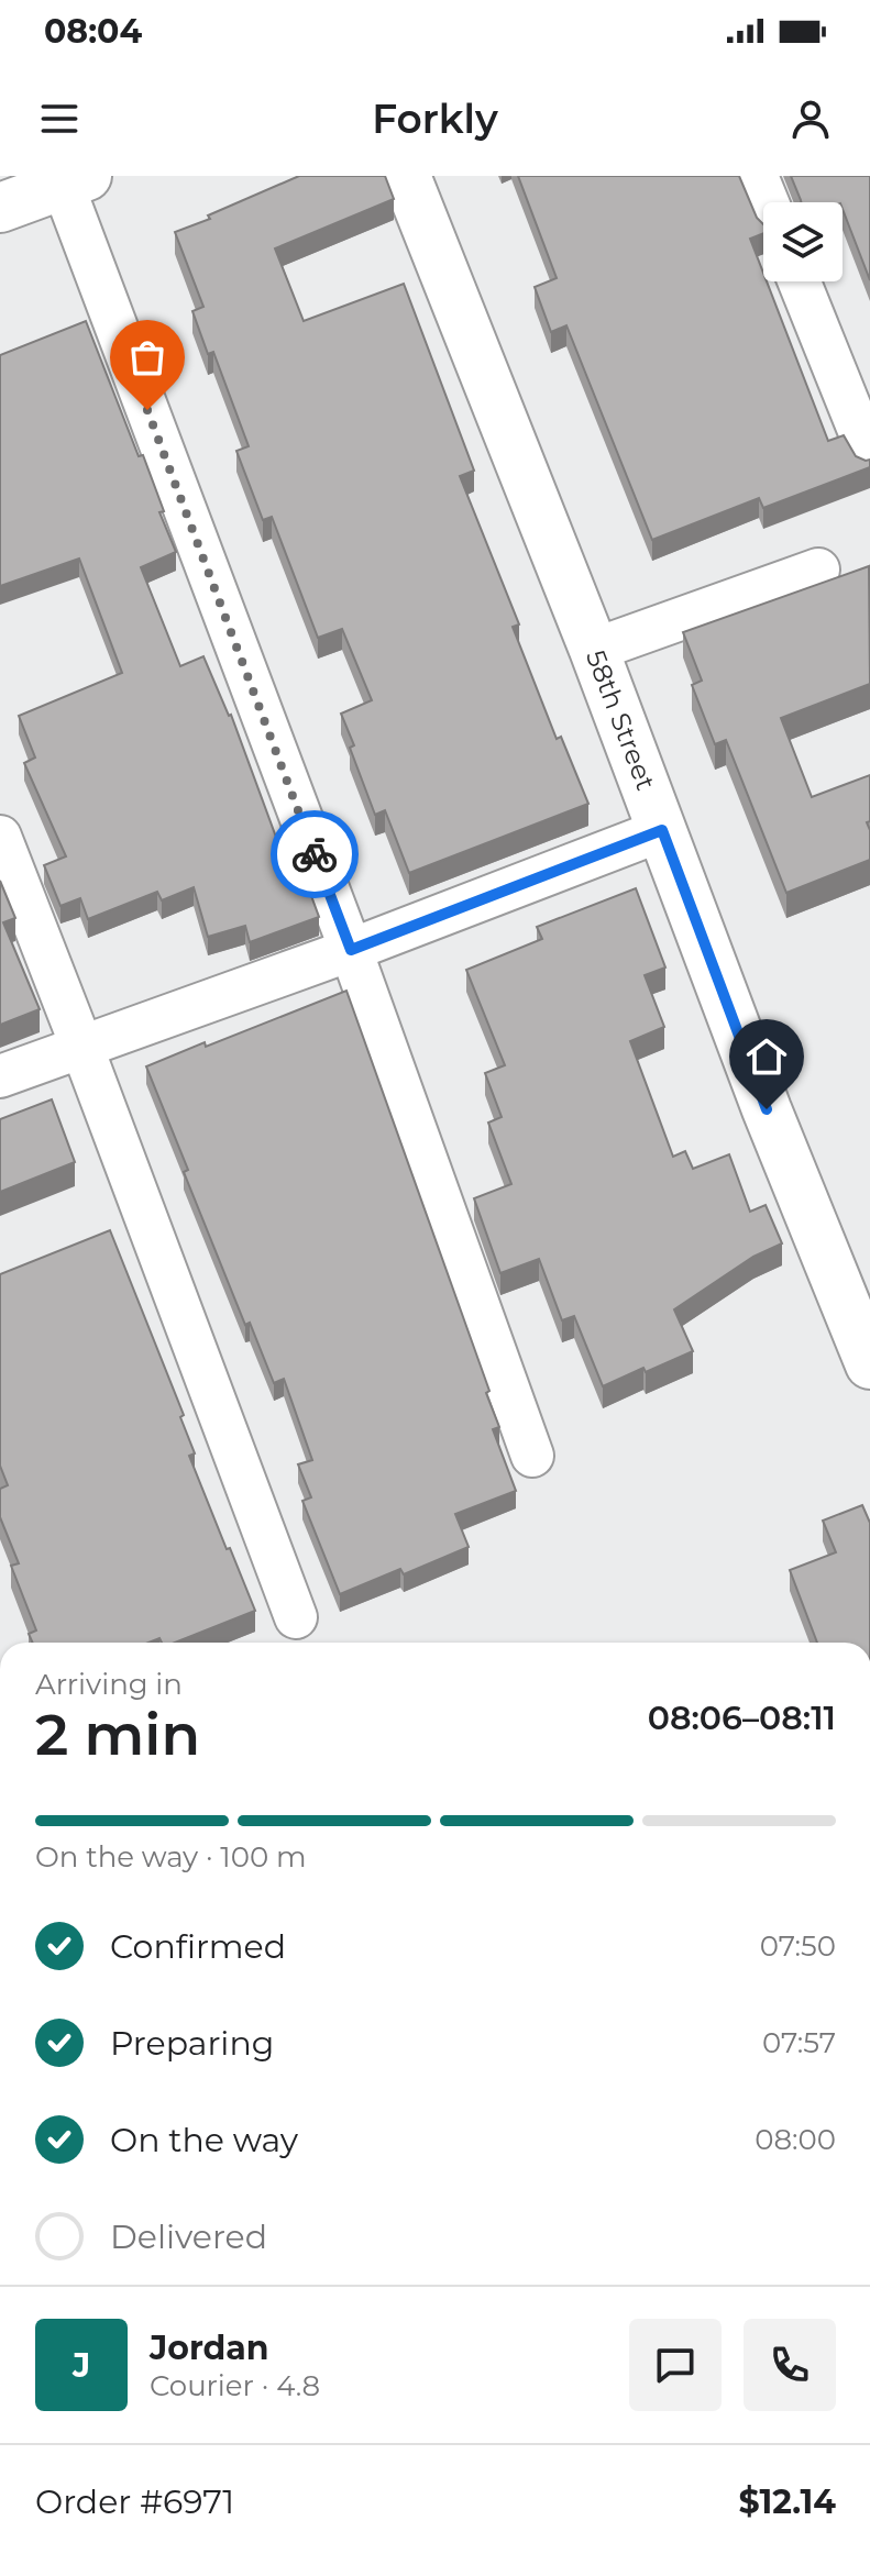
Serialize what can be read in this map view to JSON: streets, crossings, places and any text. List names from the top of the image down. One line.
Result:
{"streets":{"main road":["58th Street"]},"page":{"status":"08:04","header":"Forkly","heading":["2 min","Arriving in","08:06–08:11"],"panel":["Jordan","Courier · 4.8","Order #6971","$12.14"],"bar":"On the way · 100 m","list":[["Confirmed","07:50"],["Preparing","07:57"],["On the way","08:00"],"Delivered"],"round":"J"}}
